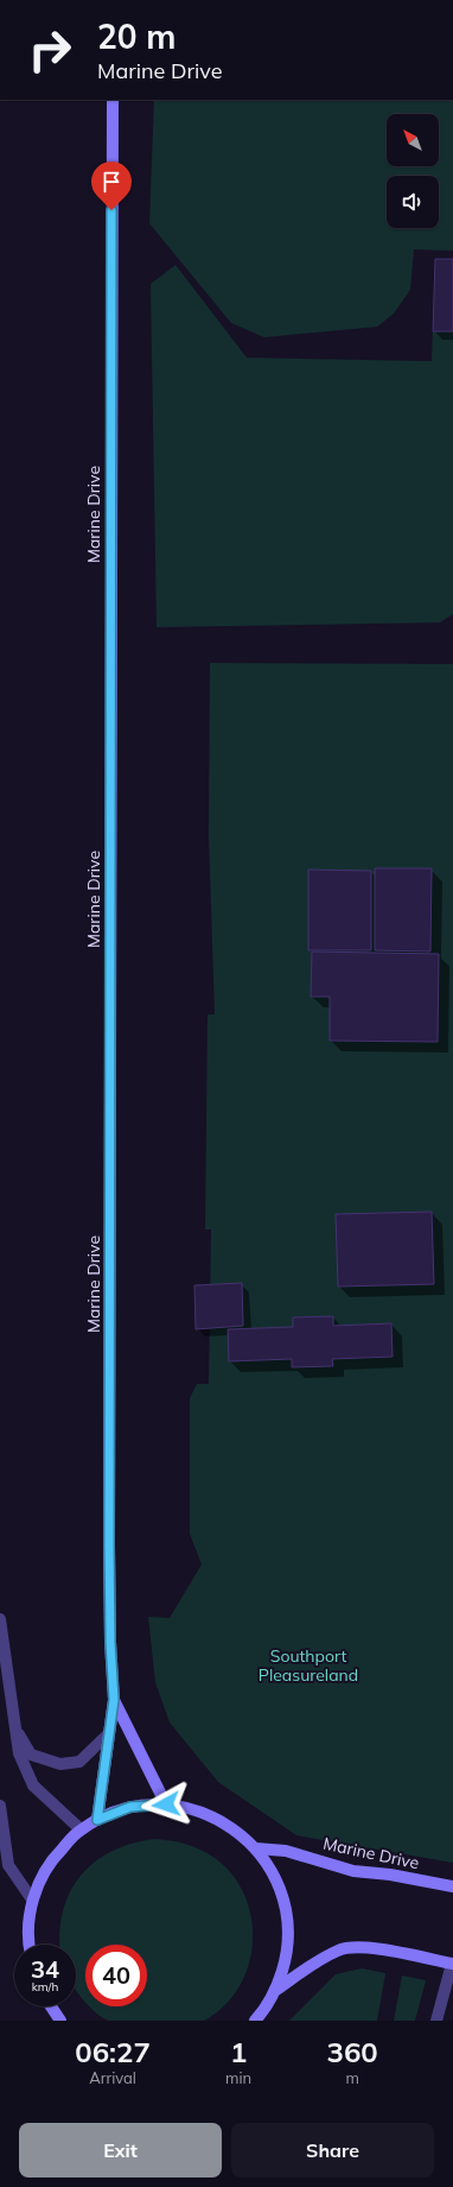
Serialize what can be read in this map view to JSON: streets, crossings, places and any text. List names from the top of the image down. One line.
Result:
{"streets":{"street":["Marine Drive"]},"parks":["Southport Pleasureland"],"north":"top left","page":{"turn":["20 m","Marine Drive"],"speed":"34 km/h","limit":"40","eta":["06:27","Arrival","1","min","360","m"],"buttons":["Exit","Share"]}}
